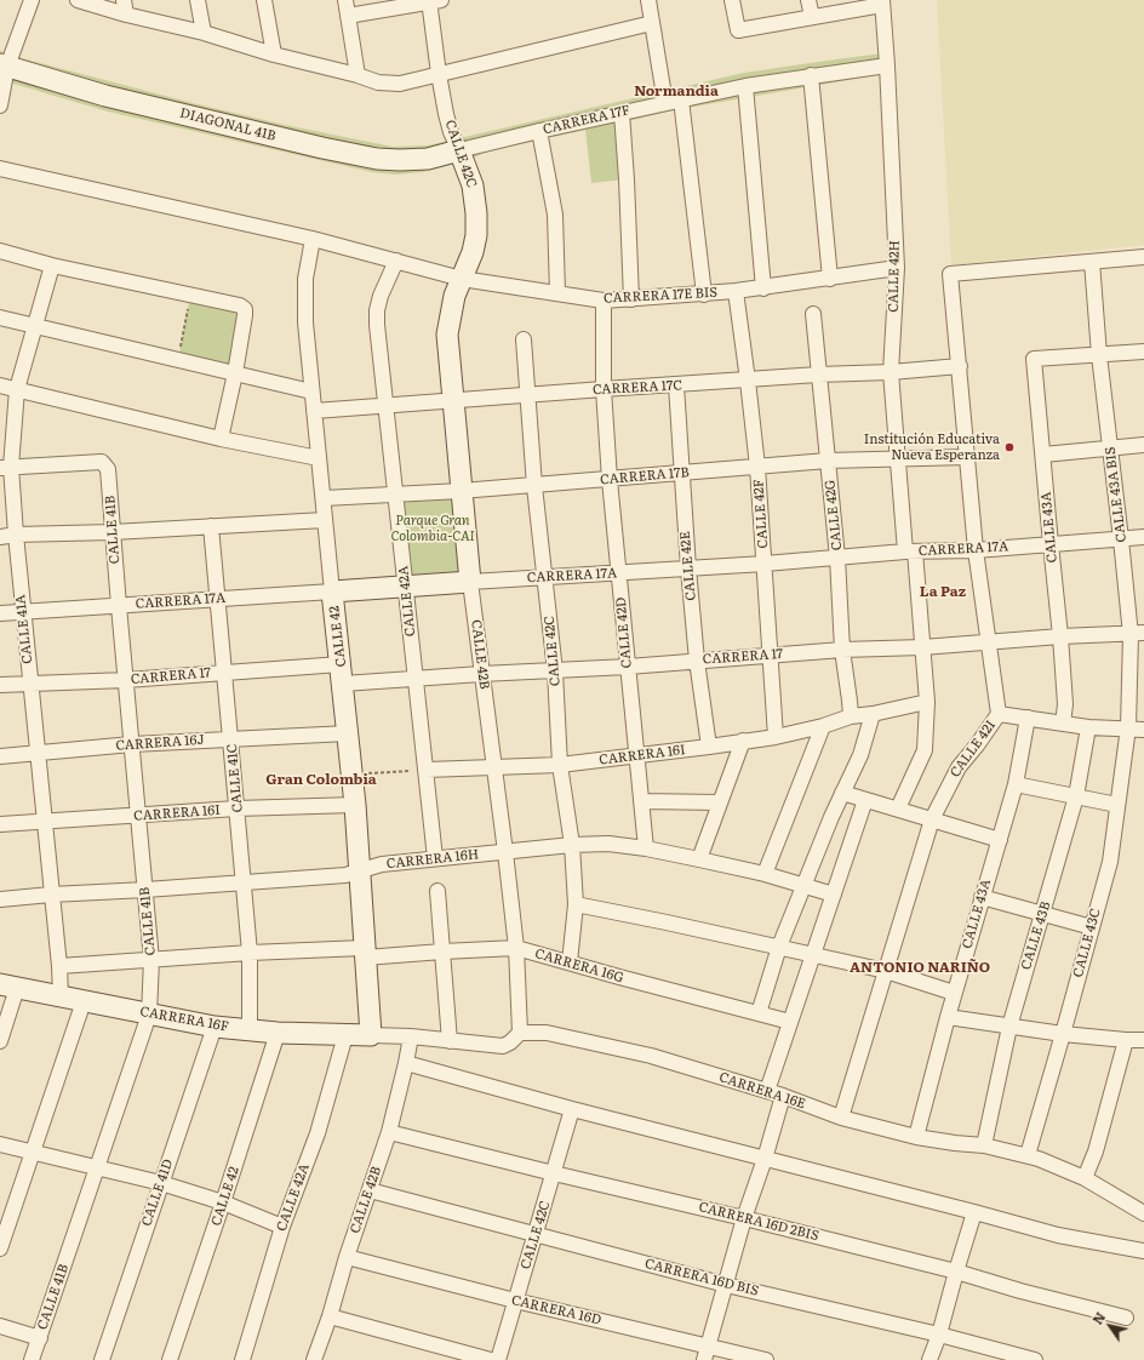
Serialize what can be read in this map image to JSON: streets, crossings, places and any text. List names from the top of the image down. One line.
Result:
{"streets":{"street":["CARRERA 17F","DIAGONAL 41B","CALLE 42C","CALLE 42H","CARRERA 17E BIS","CARRERA 17C","CARRERA 17B","CALLE 43A BIS","CALLE 42F","CALLE 42G","CALLE 43A","CALLE 41B","CARRERA 17A","CALLE 42E","CALLE 42A","CALLE 41A","CALLE 42D","CALLE 42","CALLE 42B","CARRERA 17","CARRERA 16J","CALLE 42I","CARRERA 16I","CALLE 41C","CARRERA 16H","CALLE 43B","CALLE 43C","CARRERA 16G","CARRERA 16F","CARRERA 16E","CALLE 41D","CARRERA 16D 2BIS","CARRERA 16D BIS","CARRERA 16D"]},"crossings":[["CARRERA 17F","DIAGONAL 41B"],["CARRERA 17F","CALLE 42C"],["CARRERA 17F","CALLE 42H"],["DIAGONAL 41B","CALLE 42C"],["CALLE 42C","CARRERA 17E BIS"],["CALLE 42C","CARRERA 17C"],["CALLE 42C","CARRERA 17B"],["CALLE 42C","CARRERA 17A"],["CALLE 42C","CALLE 42B"],["CALLE 42C","CARRERA 17"],["CALLE 42C","CARRERA 16I"],["CALLE 42C","CARRERA 16H"],["CALLE 42C","CARRERA 16G"],["CALLE 42C","CARRERA 16D 2BIS"],["CALLE 42C","CARRERA 16D BIS"],["CALLE 42C","CARRERA 16D"],["CALLE 42H","CARRERA 17E BIS"],["CALLE 42H","CARRERA 17C"],["CALLE 42H","CARRERA 17B"],["CALLE 42H","CARRERA 17A"],["CALLE 42H","CARRERA 17"],["CALLE 42H","CARRERA 16I"],["CARRERA 17E BIS","CALLE 42F"],["CARRERA 17E BIS","CALLE 42A"],["CARRERA 17E BIS","CALLE 42D"],["CARRERA 17E BIS","CALLE 42"],["CARRERA 17E BIS","CALLE 42B"],["CARRERA 17C","CALLE 42F"],["CARRERA 17C","CALLE 42G"],["CARRERA 17C","CALLE 42E"],["CARRERA 17C","CALLE 42A"],["CARRERA 17C","CALLE 42D"],["CARRERA 17C","CALLE 42"],["CARRERA 17C","CALLE 42B"],["CARRERA 17C","CALLE 42I"],["CARRERA 17B","CALLE 42F"],["CARRERA 17B","CALLE 42G"],["CARRERA 17B","CALLE 42E"],["CARRERA 17B","CALLE 42A"],["CARRERA 17B","CALLE 42D"],["CARRERA 17B","CALLE 42"],["CARRERA 17B","CALLE 42B"],["CARRERA 17B","CALLE 42I"],["CALLE 43A BIS","CALLE 43A"],["CALLE 43A BIS","CARRERA 17A"],["CALLE 43A BIS","CARRERA 17"],["CALLE 43A BIS","CALLE 42I"],["CALLE 43A BIS","CALLE 43C"],["CALLE 42F","CARRERA 17A"],["CALLE 42F","CARRERA 17"],["CALLE 42F","CARRERA 16I"],["CALLE 42G","CARRERA 17A"],["CALLE 42G","CARRERA 17"],["CALLE 42G","CARRERA 16I"],["CALLE 43A","CARRERA 17A"],["CALLE 43A","CARRERA 17"],["CALLE 43A","CARRERA 16E"],["CALLE 41B","CARRERA 17A"],["CALLE 41B","CALLE 41A"],["CALLE 41B","CARRERA 17"],["CALLE 41B","CARRERA 16J"],["CALLE 41B","CARRERA 16I"],["CALLE 41B","CARRERA 16H"],["CALLE 41B","CARRERA 16G"],["CALLE 41B","CARRERA 16F"],["CARRERA 17A","CALLE 42E"],["CARRERA 17A","CALLE 42A"],["CARRERA 17A","CALLE 41A"],["CARRERA 17A","CALLE 42D"],["CARRERA 17A","CALLE 42"],["CARRERA 17A","CALLE 42B"],["CARRERA 17A","CALLE 42I"],["CARRERA 17A","CALLE 41C"],["CALLE 42E","CARRERA 17"],["CALLE 42E","CARRERA 16I"],["CALLE 42A","CARRERA 17"],["CALLE 42A","CARRERA 16I"],["CALLE 42A","CARRERA 16H"],["CALLE 42A","CARRERA 16F"],["CALLE 41A","CARRERA 17"],["CALLE 41A","CARRERA 16J"],["CALLE 41A","CARRERA 16I"],["CALLE 41A","CARRERA 16H"],["CALLE 41A","CARRERA 16G"],["CALLE 41A","CARRERA 16F"],["CALLE 42D","CARRERA 17"],["CALLE 42D","CARRERA 16I"],["CALLE 42D","CARRERA 16H"],["CALLE 42","CARRERA 17"],["CALLE 42","CARRERA 16J"],["CALLE 42","CARRERA 16I"],["CALLE 42","CARRERA 16H"],["CALLE 42","CARRERA 16G"],["CALLE 42","CARRERA 16F"],["CALLE 42B","CARRERA 17"],["CALLE 42B","CARRERA 16I"],["CALLE 42B","CARRERA 16H"],["CALLE 42B","CARRERA 16G"],["CALLE 42B","CARRERA 16E"],["CALLE 42B","CARRERA 16D 2BIS"],["CALLE 42B","CARRERA 16D BIS"],["CALLE 42B","CARRERA 16D"],["CARRERA 17","CALLE 42I"],["CARRERA 17","CALLE 41C"],["CARRERA 16J","CALLE 41C"],["CALLE 42I","CARRERA 16E"],["CARRERA 16I","CALLE 41C"],["CALLE 41C","CARRERA 16H"],["CALLE 41C","CARRERA 16G"],["CALLE 41C","CARRERA 16F"],["CALLE 43B","CARRERA 16E"],["CALLE 43C","CARRERA 16E"],["CARRERA 16F","CALLE 41D"]],"districts":["Normandia","La Paz","Gran Colombia","ANTONIO NARIÑO"],"parks":["Parque Gran Colombia-CAI"],"places":["Institución Educativa Nueva Esperanza"],"north":"top left"}
